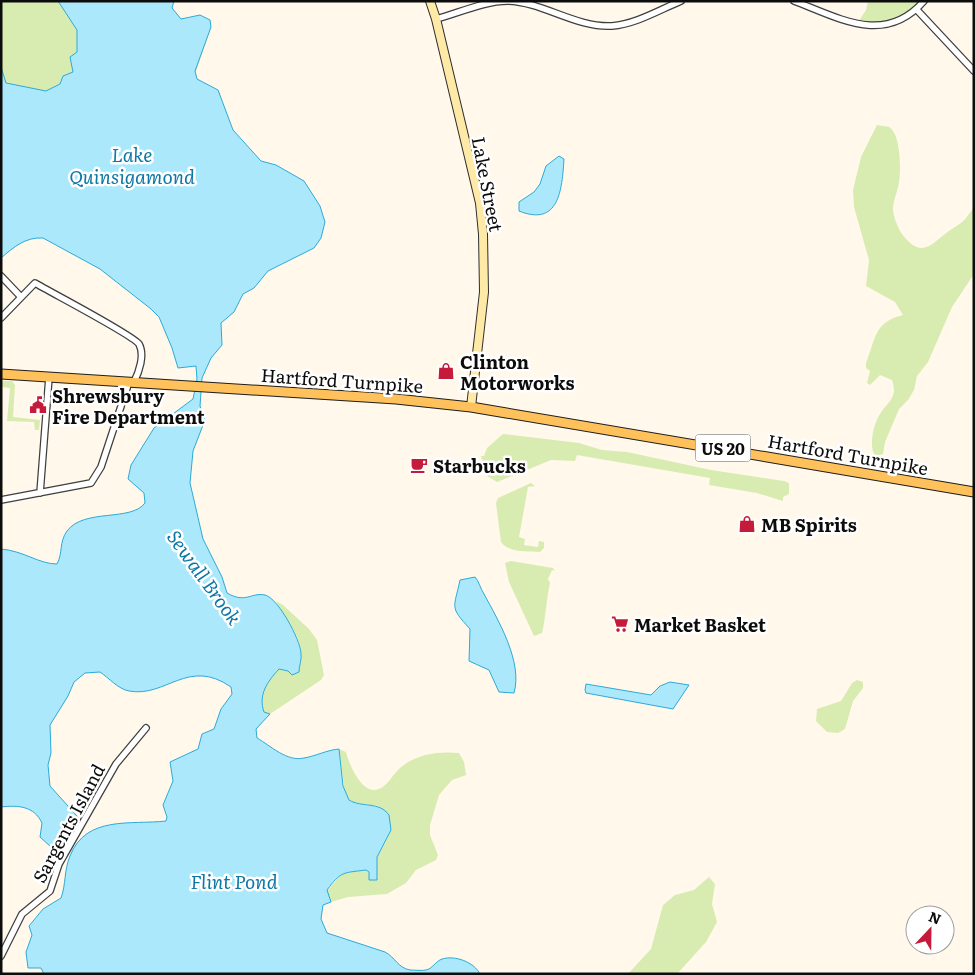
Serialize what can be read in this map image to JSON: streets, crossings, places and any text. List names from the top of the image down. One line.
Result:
{"streets":{"main road":["Lake Street","Hartford Turnpike","US 20"],"street":["Sargents Island"]},"crossings":[["Lake Street","Hartford Turnpike"]],"water":["Lake Quinsigamond","Sewall Brook","Flint Pond"],"places":{"shop":["Clinton Motorworks","MB Spirits"],"public building":["Shrewsbury Fire Department"],"cafe":["Starbucks"],"supermarket":["Market Basket"]},"north":"top"}
